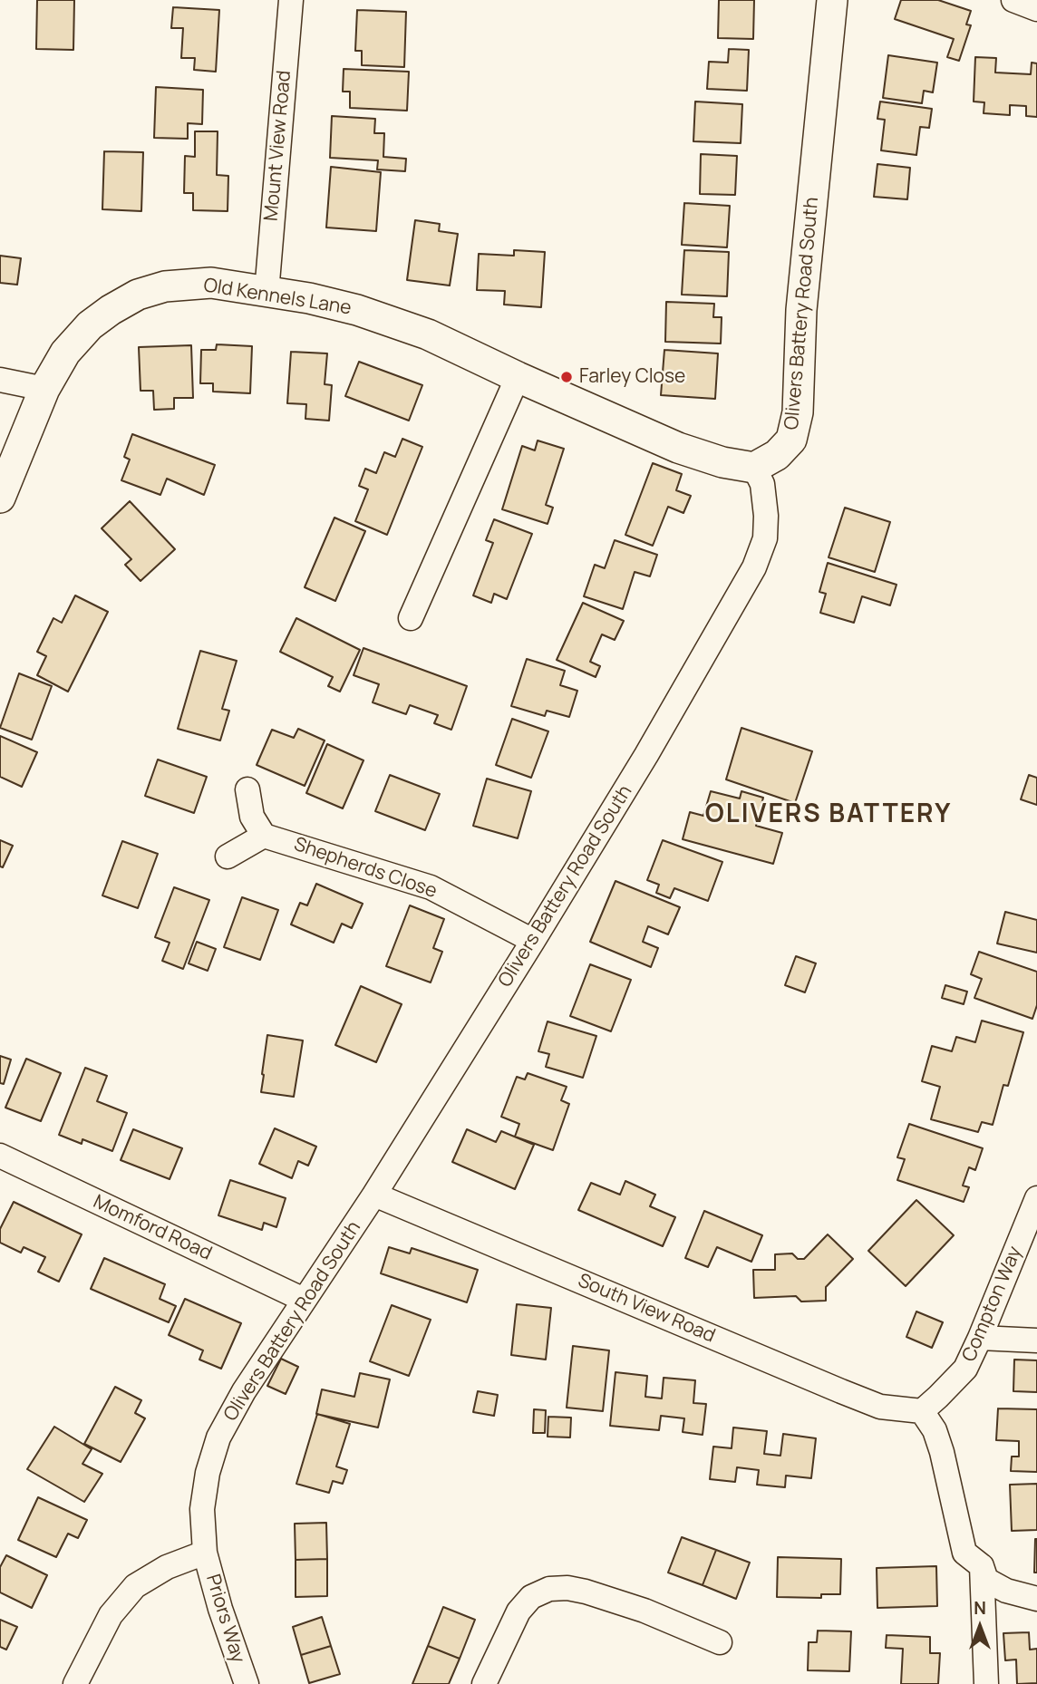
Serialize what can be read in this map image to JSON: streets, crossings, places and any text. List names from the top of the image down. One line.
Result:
{"streets":{"street":["Mount View Road","Old Kennels Lane","Olivers Battery Road South","Shepherds Close","Momford Road","Compton Way","South View Road","Priors Way"]},"crossings":[["Mount View Road","Old Kennels Lane"],["Old Kennels Lane","Olivers Battery Road South"],["Olivers Battery Road South","Shepherds Close"],["Olivers Battery Road South","Momford Road"],["Olivers Battery Road South","South View Road"],["Olivers Battery Road South","Priors Way"],["Compton Way","South View Road"]],"districts":["OLIVERS BATTERY"],"places":["Farley Close"],"north":"top"}
